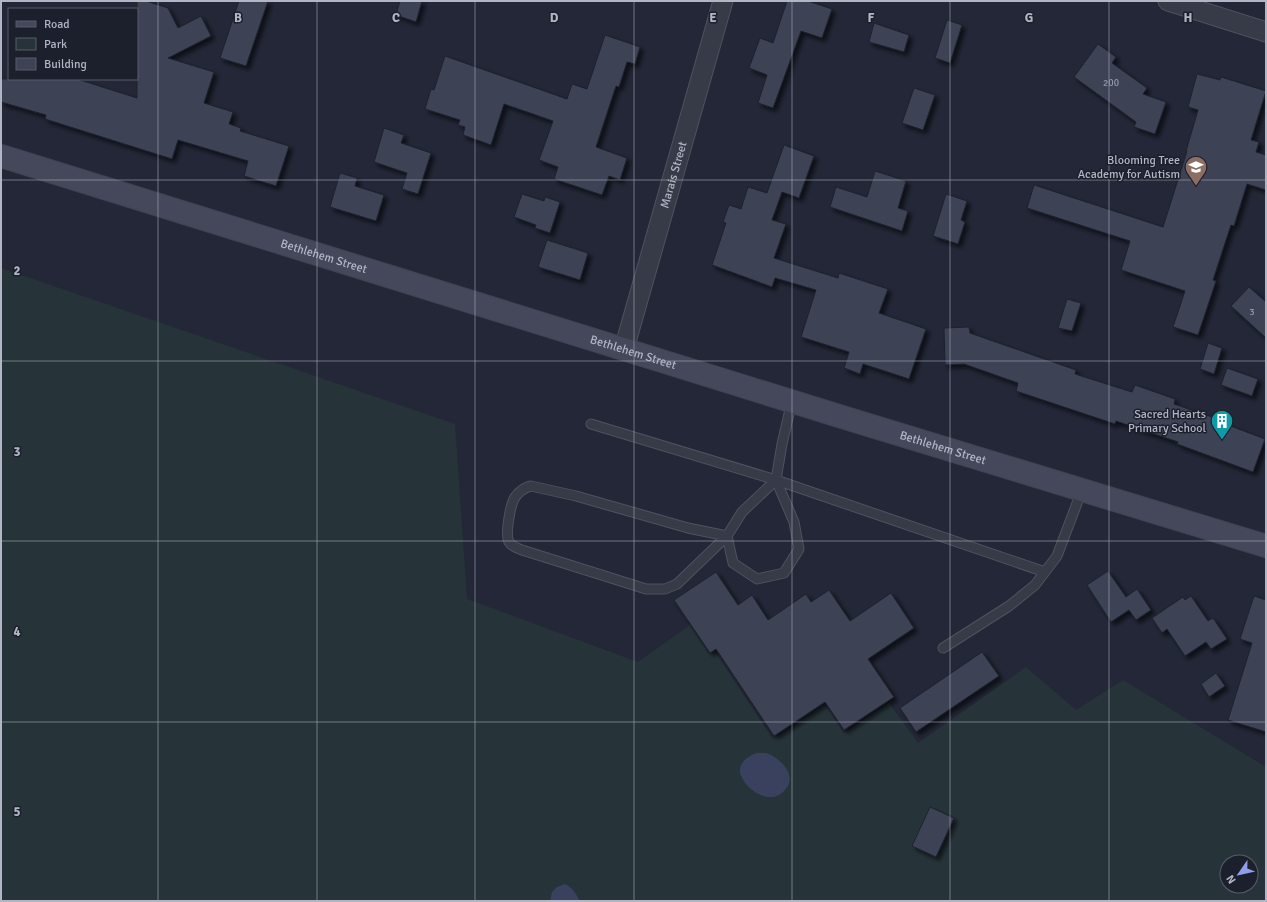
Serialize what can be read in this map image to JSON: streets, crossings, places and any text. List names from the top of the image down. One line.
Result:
{"streets":{"main road":["Bethlehem Street"],"street":["Marais Street"]},"crossings":[["Marais Street","Bethlehem Street"]],"places":{"school or university":["Blooming Tree Academy for Autism"],"building":["Sacred Hearts Primary School"]},"house_numbers":["200","3"],"legend":["Road","Park","Building"],"north":"bottom left","grid":{"columns":["B","C","D","E","F","G","H"],"rows":["2","3","4","5"]}}
